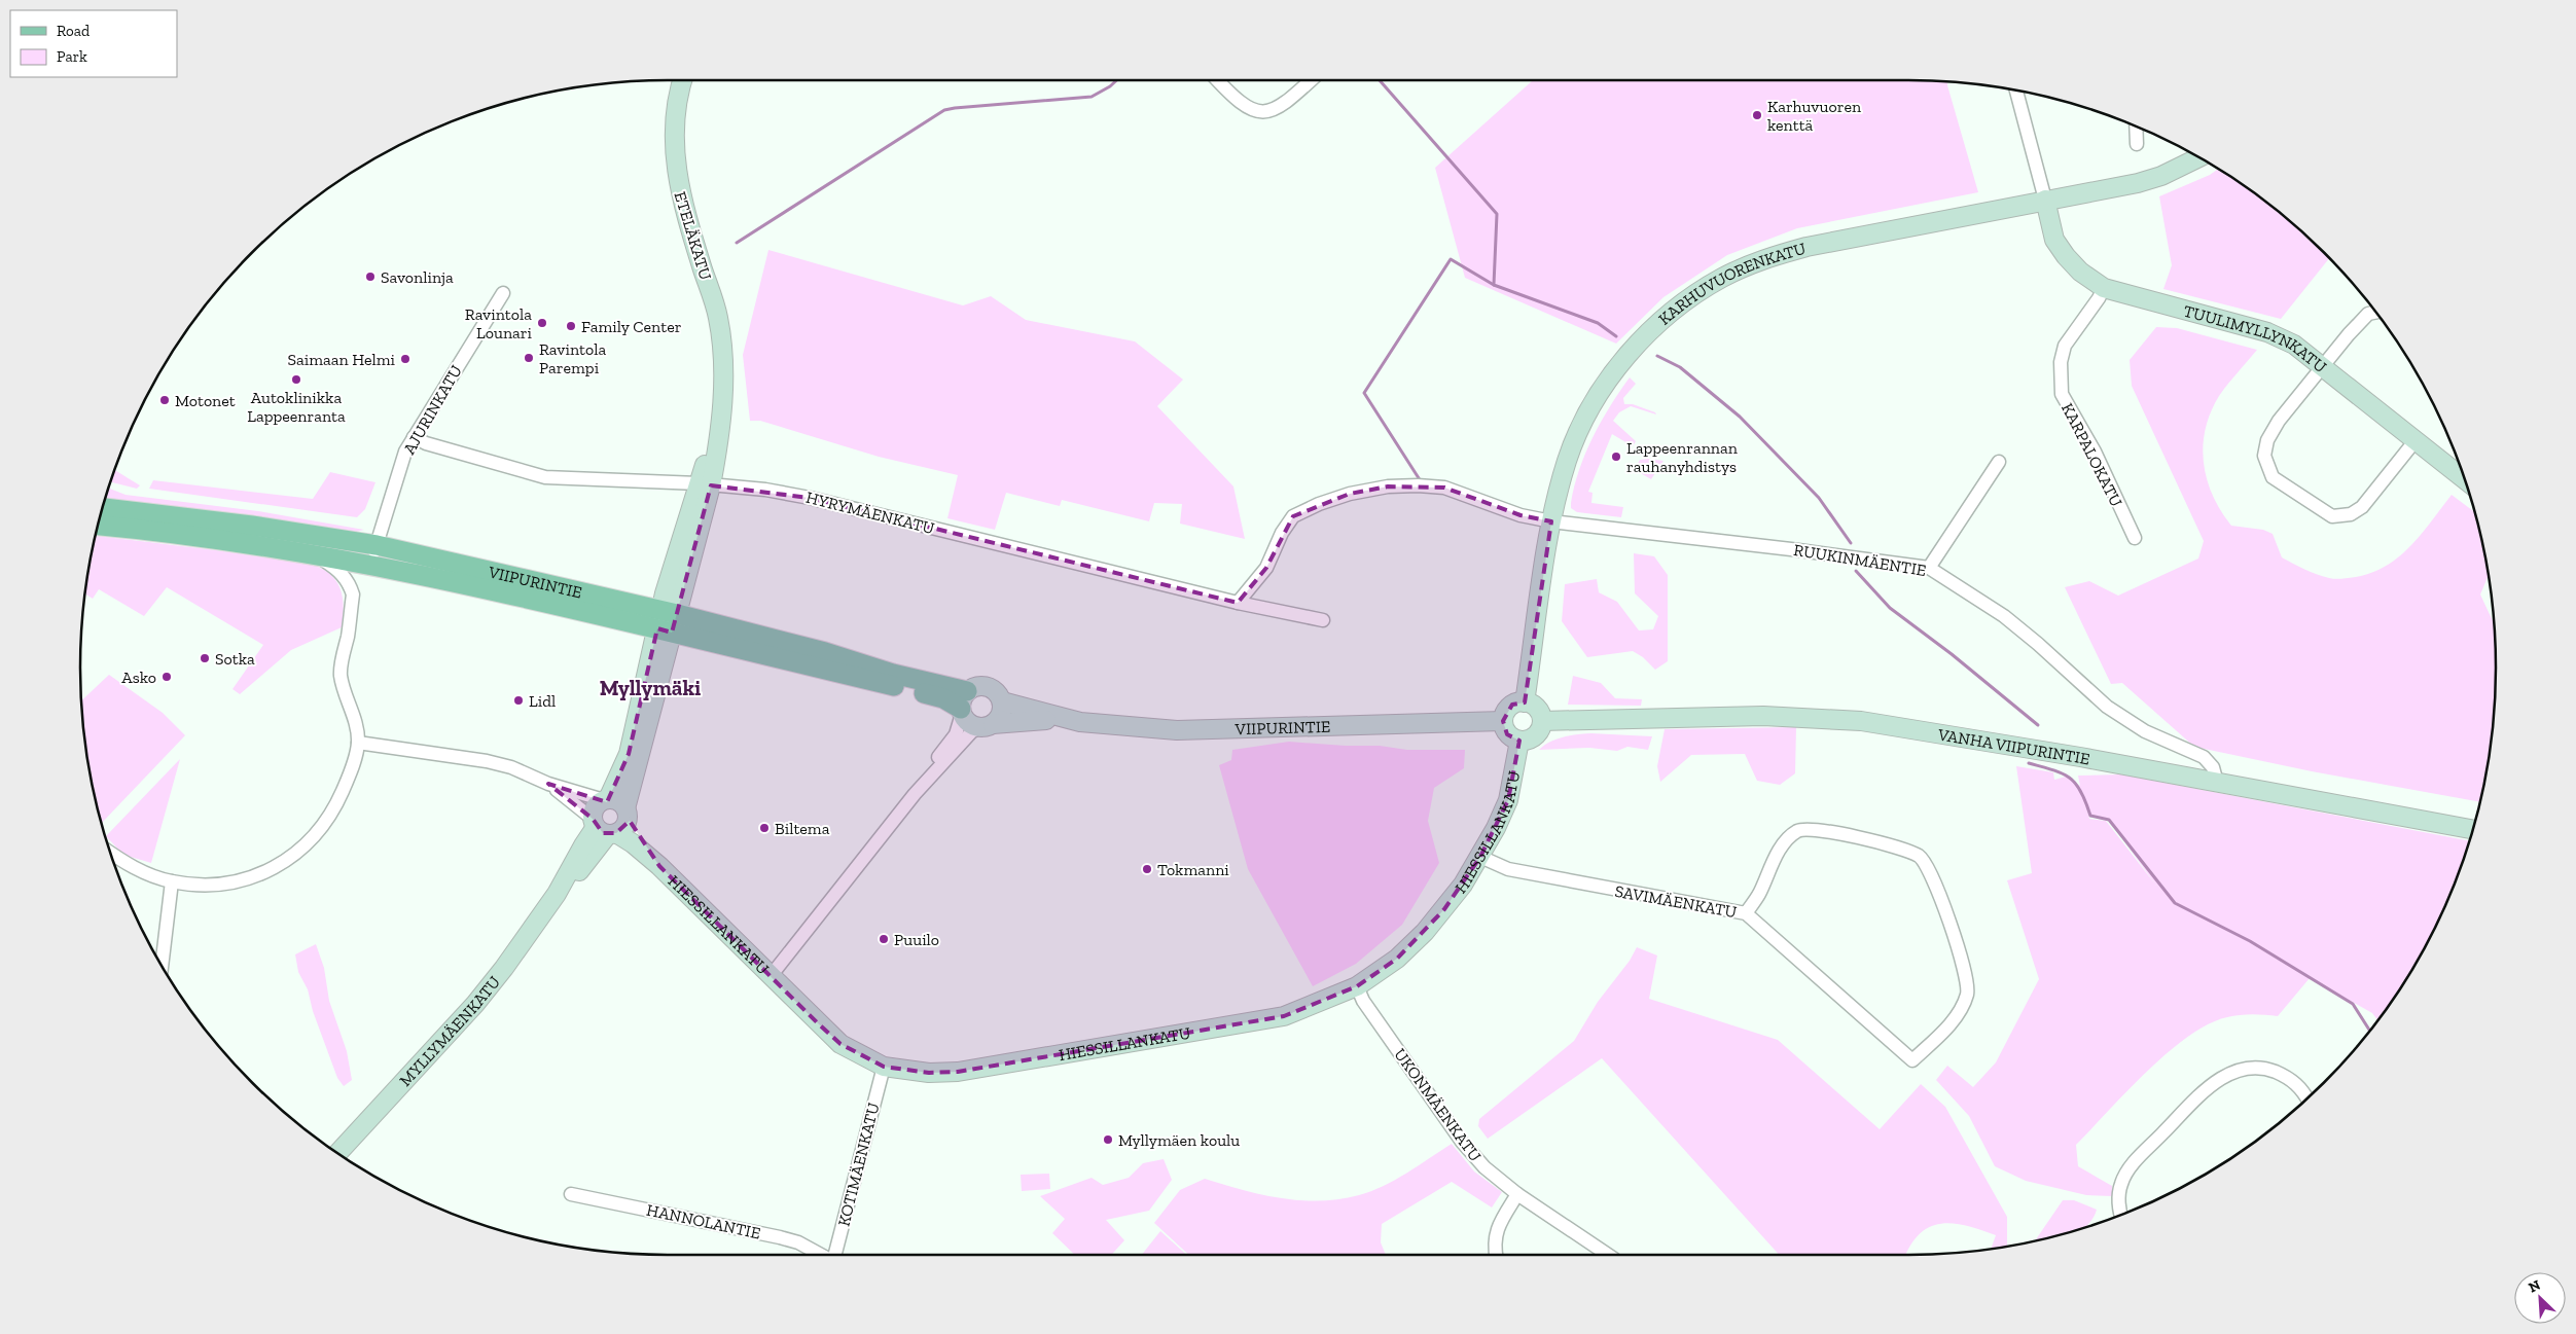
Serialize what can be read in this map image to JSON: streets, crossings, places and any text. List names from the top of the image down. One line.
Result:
{"streets":{"main road":["VIIPURINTIE"],"street":["ETELÄKATU","KARHUVUORENKATU","TUULIMYLLYNKATU","AJURINKATU","KARPALOKATU","HYRYMÄENKATU","RUUKINMÄENTIE","VANHA VIIPURINTIE","HIESSILLANKATU","SAVIMÄENKATU","MYLLYMÄENKATU","UKONMÄENKATU","KOTIMÄENKATU","HANNOLANTIE"]},"crossings":[["ETELÄKATU","HYRYMÄENKATU"],["ETELÄKATU","VIIPURINTIE"],["KARHUVUORENKATU","TUULIMYLLYNKATU"],["KARHUVUORENKATU","RUUKINMÄENTIE"],["KARHUVUORENKATU","VIIPURINTIE"],["KARHUVUORENKATU","VANHA VIIPURINTIE"],["KARHUVUORENKATU","HIESSILLANKATU"],["TUULIMYLLYNKATU","KARPALOKATU"],["AJURINKATU","HYRYMÄENKATU"],["AJURINKATU","VIIPURINTIE"],["HYRYMÄENKATU","RUUKINMÄENTIE"],["RUUKINMÄENTIE","VANHA VIIPURINTIE"],["VIIPURINTIE","VANHA VIIPURINTIE"],["VIIPURINTIE","HIESSILLANKATU"],["VANHA VIIPURINTIE","HIESSILLANKATU"],["HIESSILLANKATU","SAVIMÄENKATU"],["HIESSILLANKATU","MYLLYMÄENKATU"],["HIESSILLANKATU","UKONMÄENKATU"],["HIESSILLANKATU","KOTIMÄENKATU"]],"districts":["Myllymäki"],"places":["Karhuvuoren kenttä","Savonlinja","Ravintola Lounari","Family Center","Ravintola Parempi","Saimaan Helmi","Autoklinikka Lappeenranta","Motonet","Lappeenrannan rauhanyhdistys","Sotka","Asko","Lidl","Biltema","Tokmanni","Puuilo","Myllymäen koulu"],"legend":["Road","Park"],"north":"top left"}
